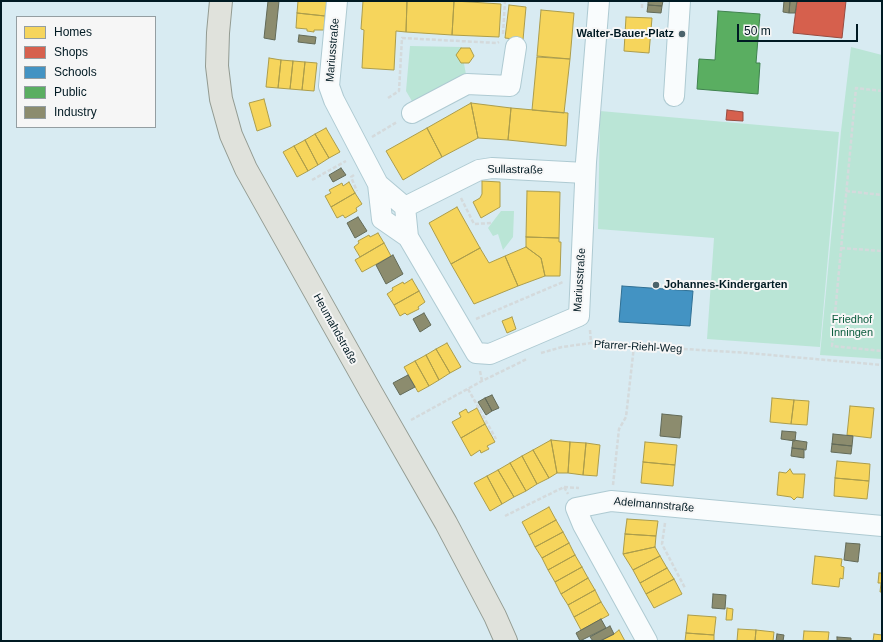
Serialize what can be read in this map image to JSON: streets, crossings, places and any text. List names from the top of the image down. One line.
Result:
{"streets":{"main road":["Heumahdstraße"],"street":["Mariusstraße","Sullastraße","Adelmannstraße"],"path":["Pfarrer-Riehl-Weg"]},"crossings":[["Mariusstraße","Sullastraße"]],"parks":["Friedhof Inningen"],"places":["Walter-Bauer-Platz","Johannes-Kindergarten"],"legend":["Homes","Shops","Schools","Public","Industry"],"scale_bar":"50 m"}
